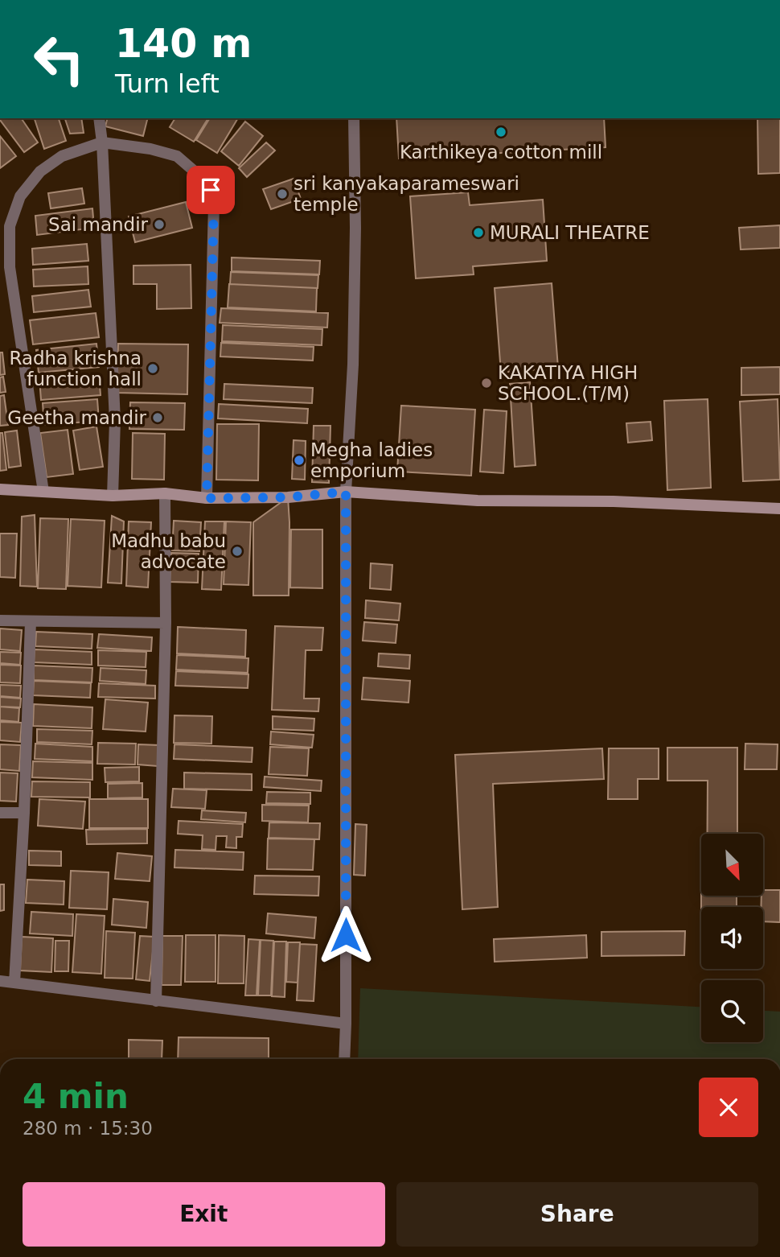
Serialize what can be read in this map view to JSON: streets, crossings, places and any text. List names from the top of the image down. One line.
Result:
{"places":["Karthikeya cotton mill","sri kanyakaparameswari temple","Sai mandir","MURALI THEATRE","Radha krishna function hall","KAKATIYA HIGH SCHOOL.(T/M)","Geetha mandir","Megha ladies emporium","Madhu babu advocate"],"north":"bottom right","page":{"turn":["140 m","Turn left"],"heading":["4 min","280 m · 15:30"],"buttons":["Exit","Share"]}}
